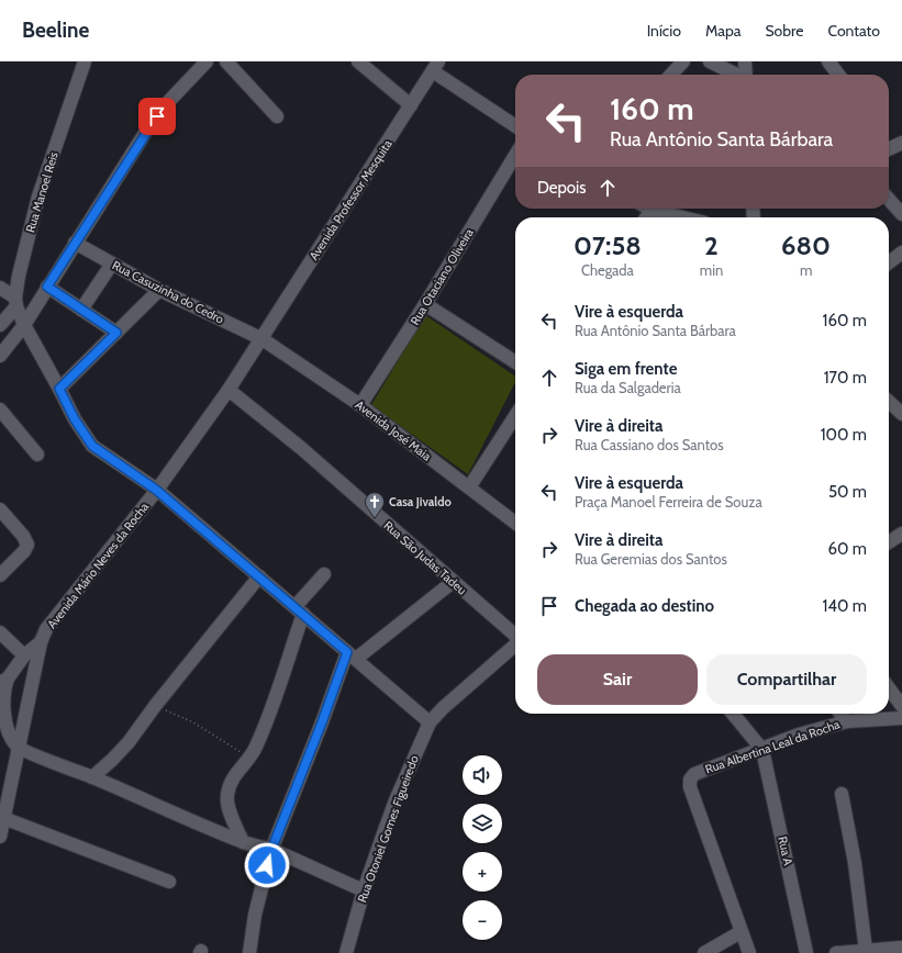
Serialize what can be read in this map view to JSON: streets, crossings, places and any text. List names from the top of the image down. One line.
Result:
{"streets":{"street":["Rua Manoel Reis","Avenida Professor Mesquita","Rua Otaciano Oliveira","Rua Casuzinha do Cedro","Avenida José Maia","Rua São Judas Tadeu","Avenida Mário Neves da Rocha","Rua Albertina Leal da Rocha","Rua Otoniel Gomes Figueiredo","Rua A"]},"crossings":[["Rua Manoel Reis","Avenida Mário Neves da Rocha"],["Rua Manoel Reis","Rua Otoniel Gomes Figueiredo"],["Avenida Professor Mesquita","Rua Casuzinha do Cedro"],["Avenida Professor Mesquita","Avenida José Maia"],["Avenida Professor Mesquita","Avenida Mário Neves da Rocha"],["Rua Otaciano Oliveira","Avenida José Maia"],["Rua Casuzinha do Cedro","Avenida José Maia"],["Rua Casuzinha do Cedro","Avenida Mário Neves da Rocha"],["Avenida José Maia","Avenida Mário Neves da Rocha"],["Rua São Judas Tadeu","Avenida Mário Neves da Rocha"],["Rua Albertina Leal da Rocha","Rua A"]],"places":{"church":["Casa Jivaldo"]},"page":{"header":"Beeline","nav":["Início","Mapa","Sobre","Contato"],"turn":["160 m","Rua Antônio Santa Bárbara"],"then":"Depois","eta":["07:58","Chegada","2","min","680","m"],"list":[{"name":"Vire à esquerda","note":"Rua Antônio Santa Bárbara","value":"160 m"},{"name":"Siga em frente","note":"Rua da Salgaderia","value":"170 m"},{"name":"Vire à direita","note":"Rua Cassiano dos Santos","value":"100 m"},{"name":"Vire à esquerda","note":"Praça Manoel Ferreira de Souza","value":"50 m"},{"name":"Vire à direita","note":"Rua Geremias dos Santos","value":"60 m"},{"name":"Chegada ao destino","value":"140 m"}],"buttons":["Sair","Compartilhar"],"map_buttons":["+","−"]}}
